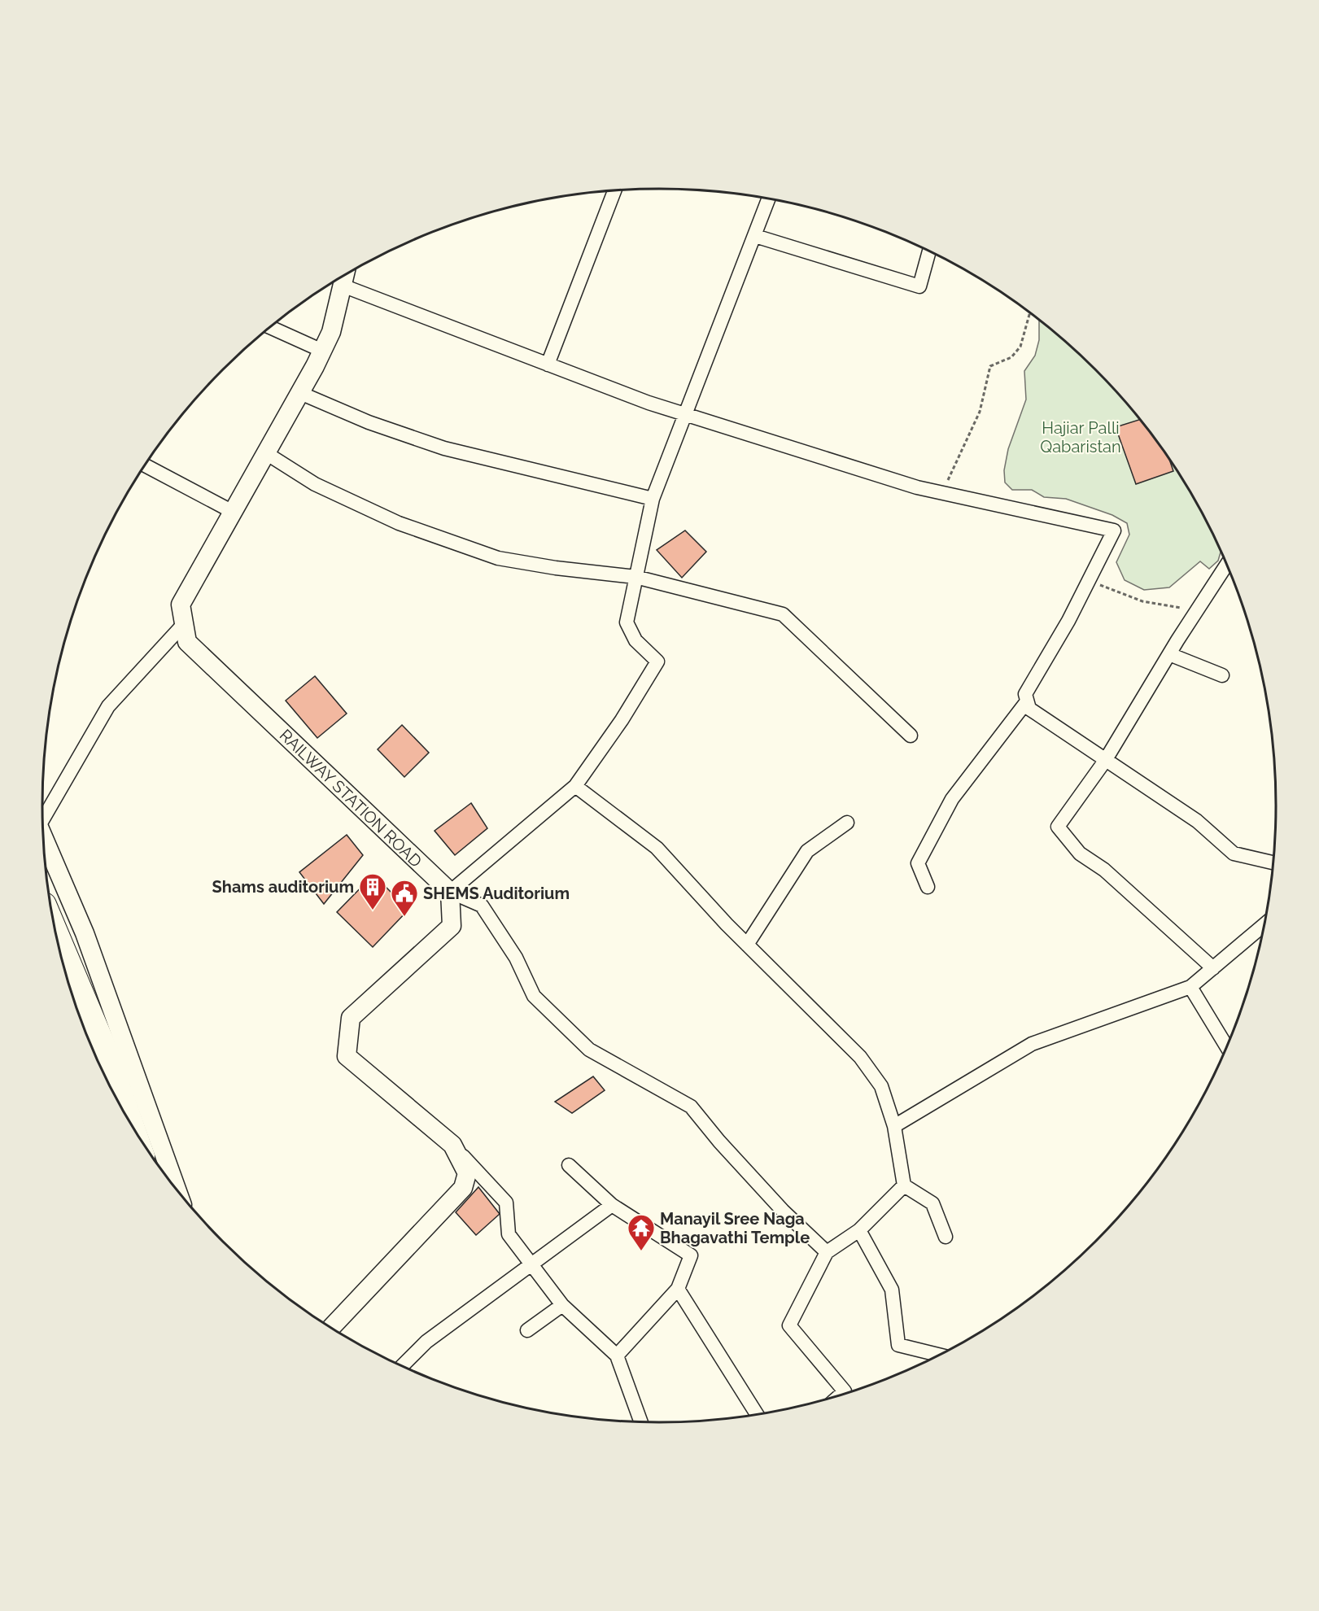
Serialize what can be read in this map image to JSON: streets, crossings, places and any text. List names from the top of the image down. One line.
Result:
{"streets":{"street":["RAILWAY STATION ROAD"]},"parks":["Hajiar Palli Qabaristan"],"places":{"building":["Shams auditorium"],"public building":["SHEMS Auditorium"],"temple":["Manayil Sree Naga Bhagavathi Temple"]}}
